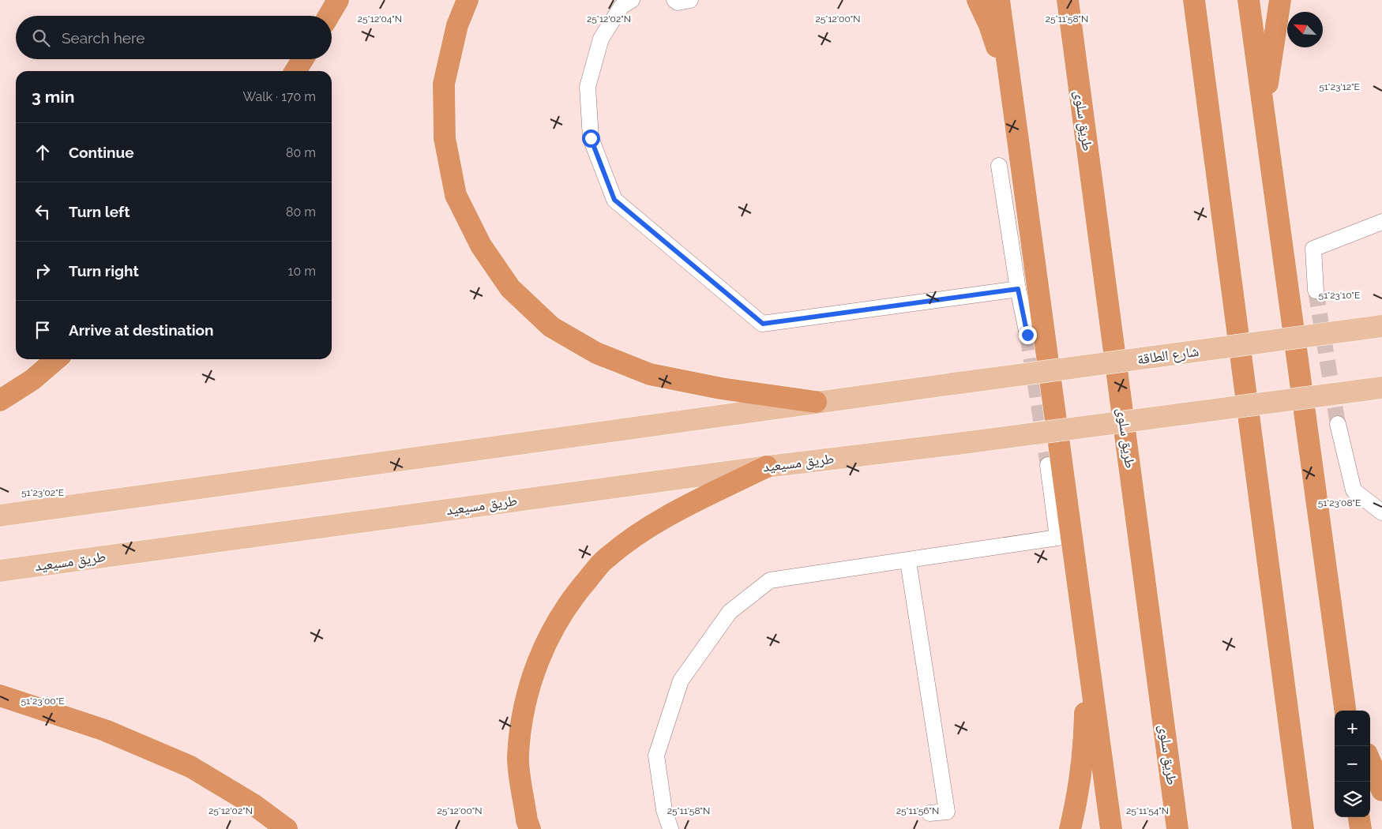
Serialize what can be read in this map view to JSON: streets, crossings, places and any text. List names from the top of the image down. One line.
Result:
{"streets":{"highway":["طريق سلوى"],"main road":["شارع الطاقة","طريق مسيعيد"]},"north":"top left","page":{"search":"Search here","heading":["3 min","Walk · 170 m"],"list":[["Continue","80 m"],["Turn left","80 m"],["Turn right","10 m"],"Arrive at destination"],"map_buttons":["+","−"]},"coordinates":["25°12'04\"N","25°12'02\"N","25°12'00\"N","25°11'58\"N","51°23'12\"E","51°23'10\"E","51°23'02\"E","51°23'08\"E","51°23'00\"E","25°11'56\"N","25°11'54\"N"]}
